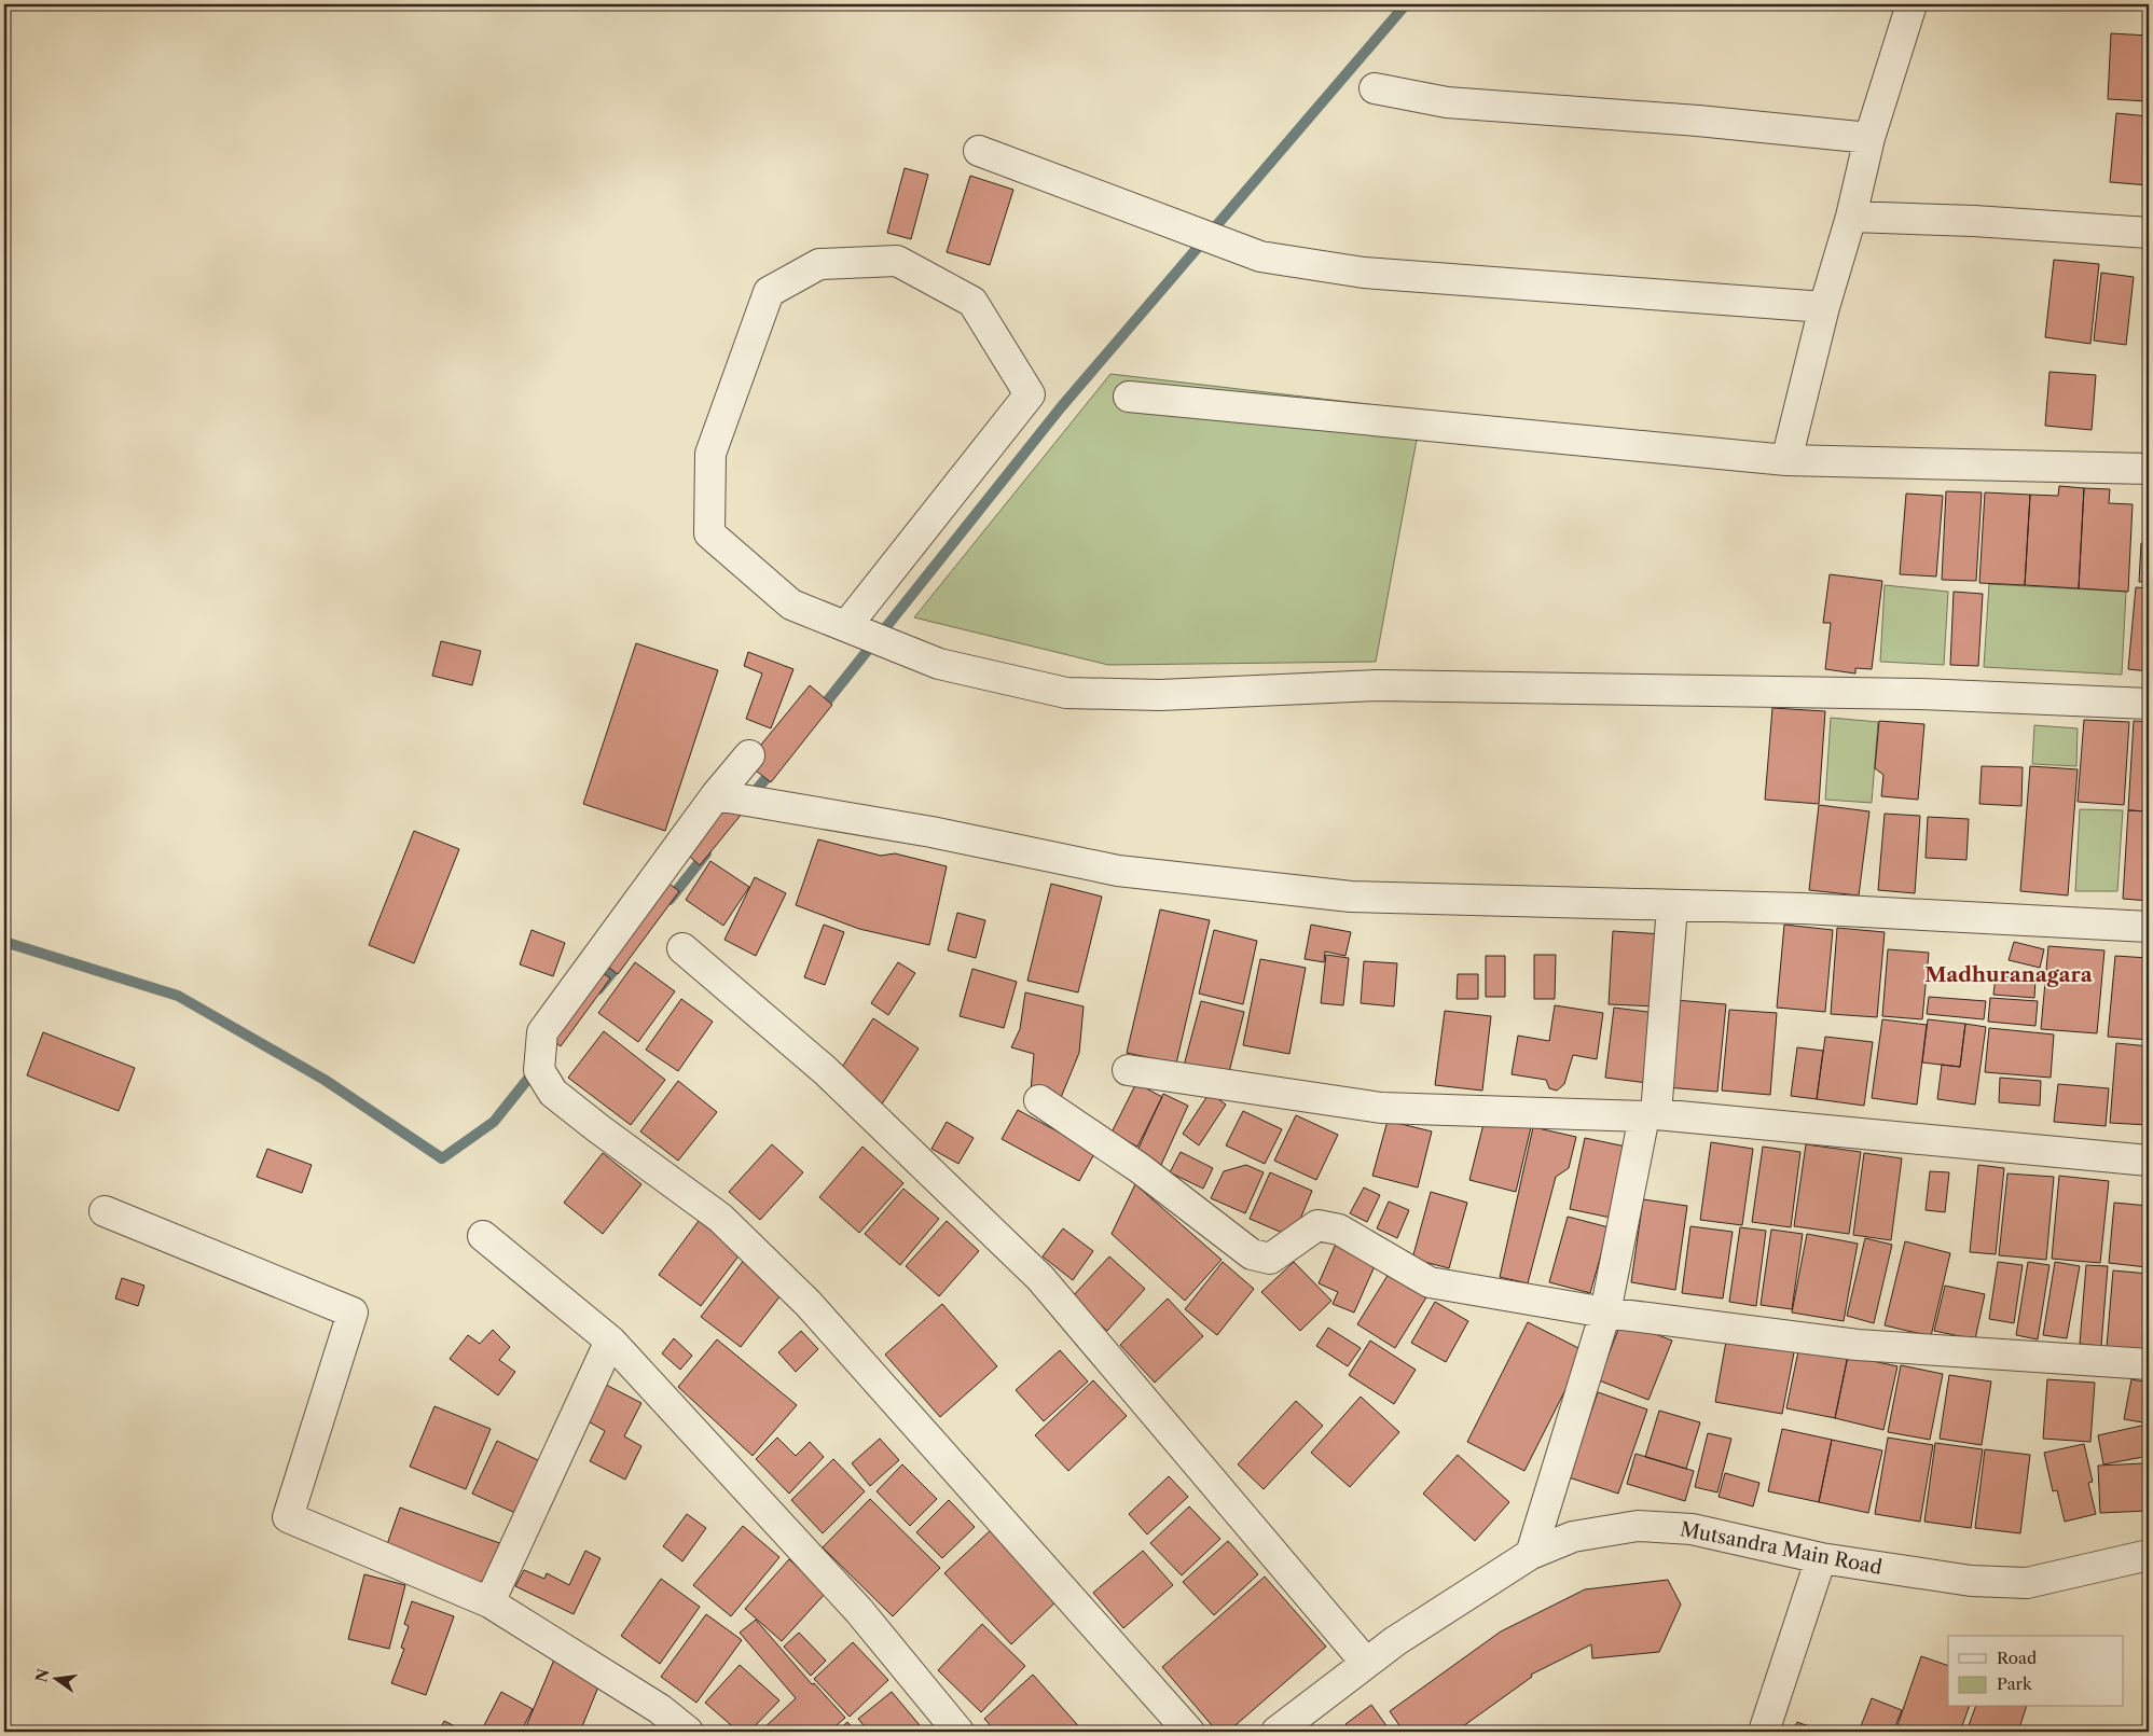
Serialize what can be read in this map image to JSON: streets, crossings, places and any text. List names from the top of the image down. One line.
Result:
{"streets":{"street":["Mutsandra Main Road"]},"districts":["Madhuranagara"],"legend":["Road","Park"],"north":"left"}
